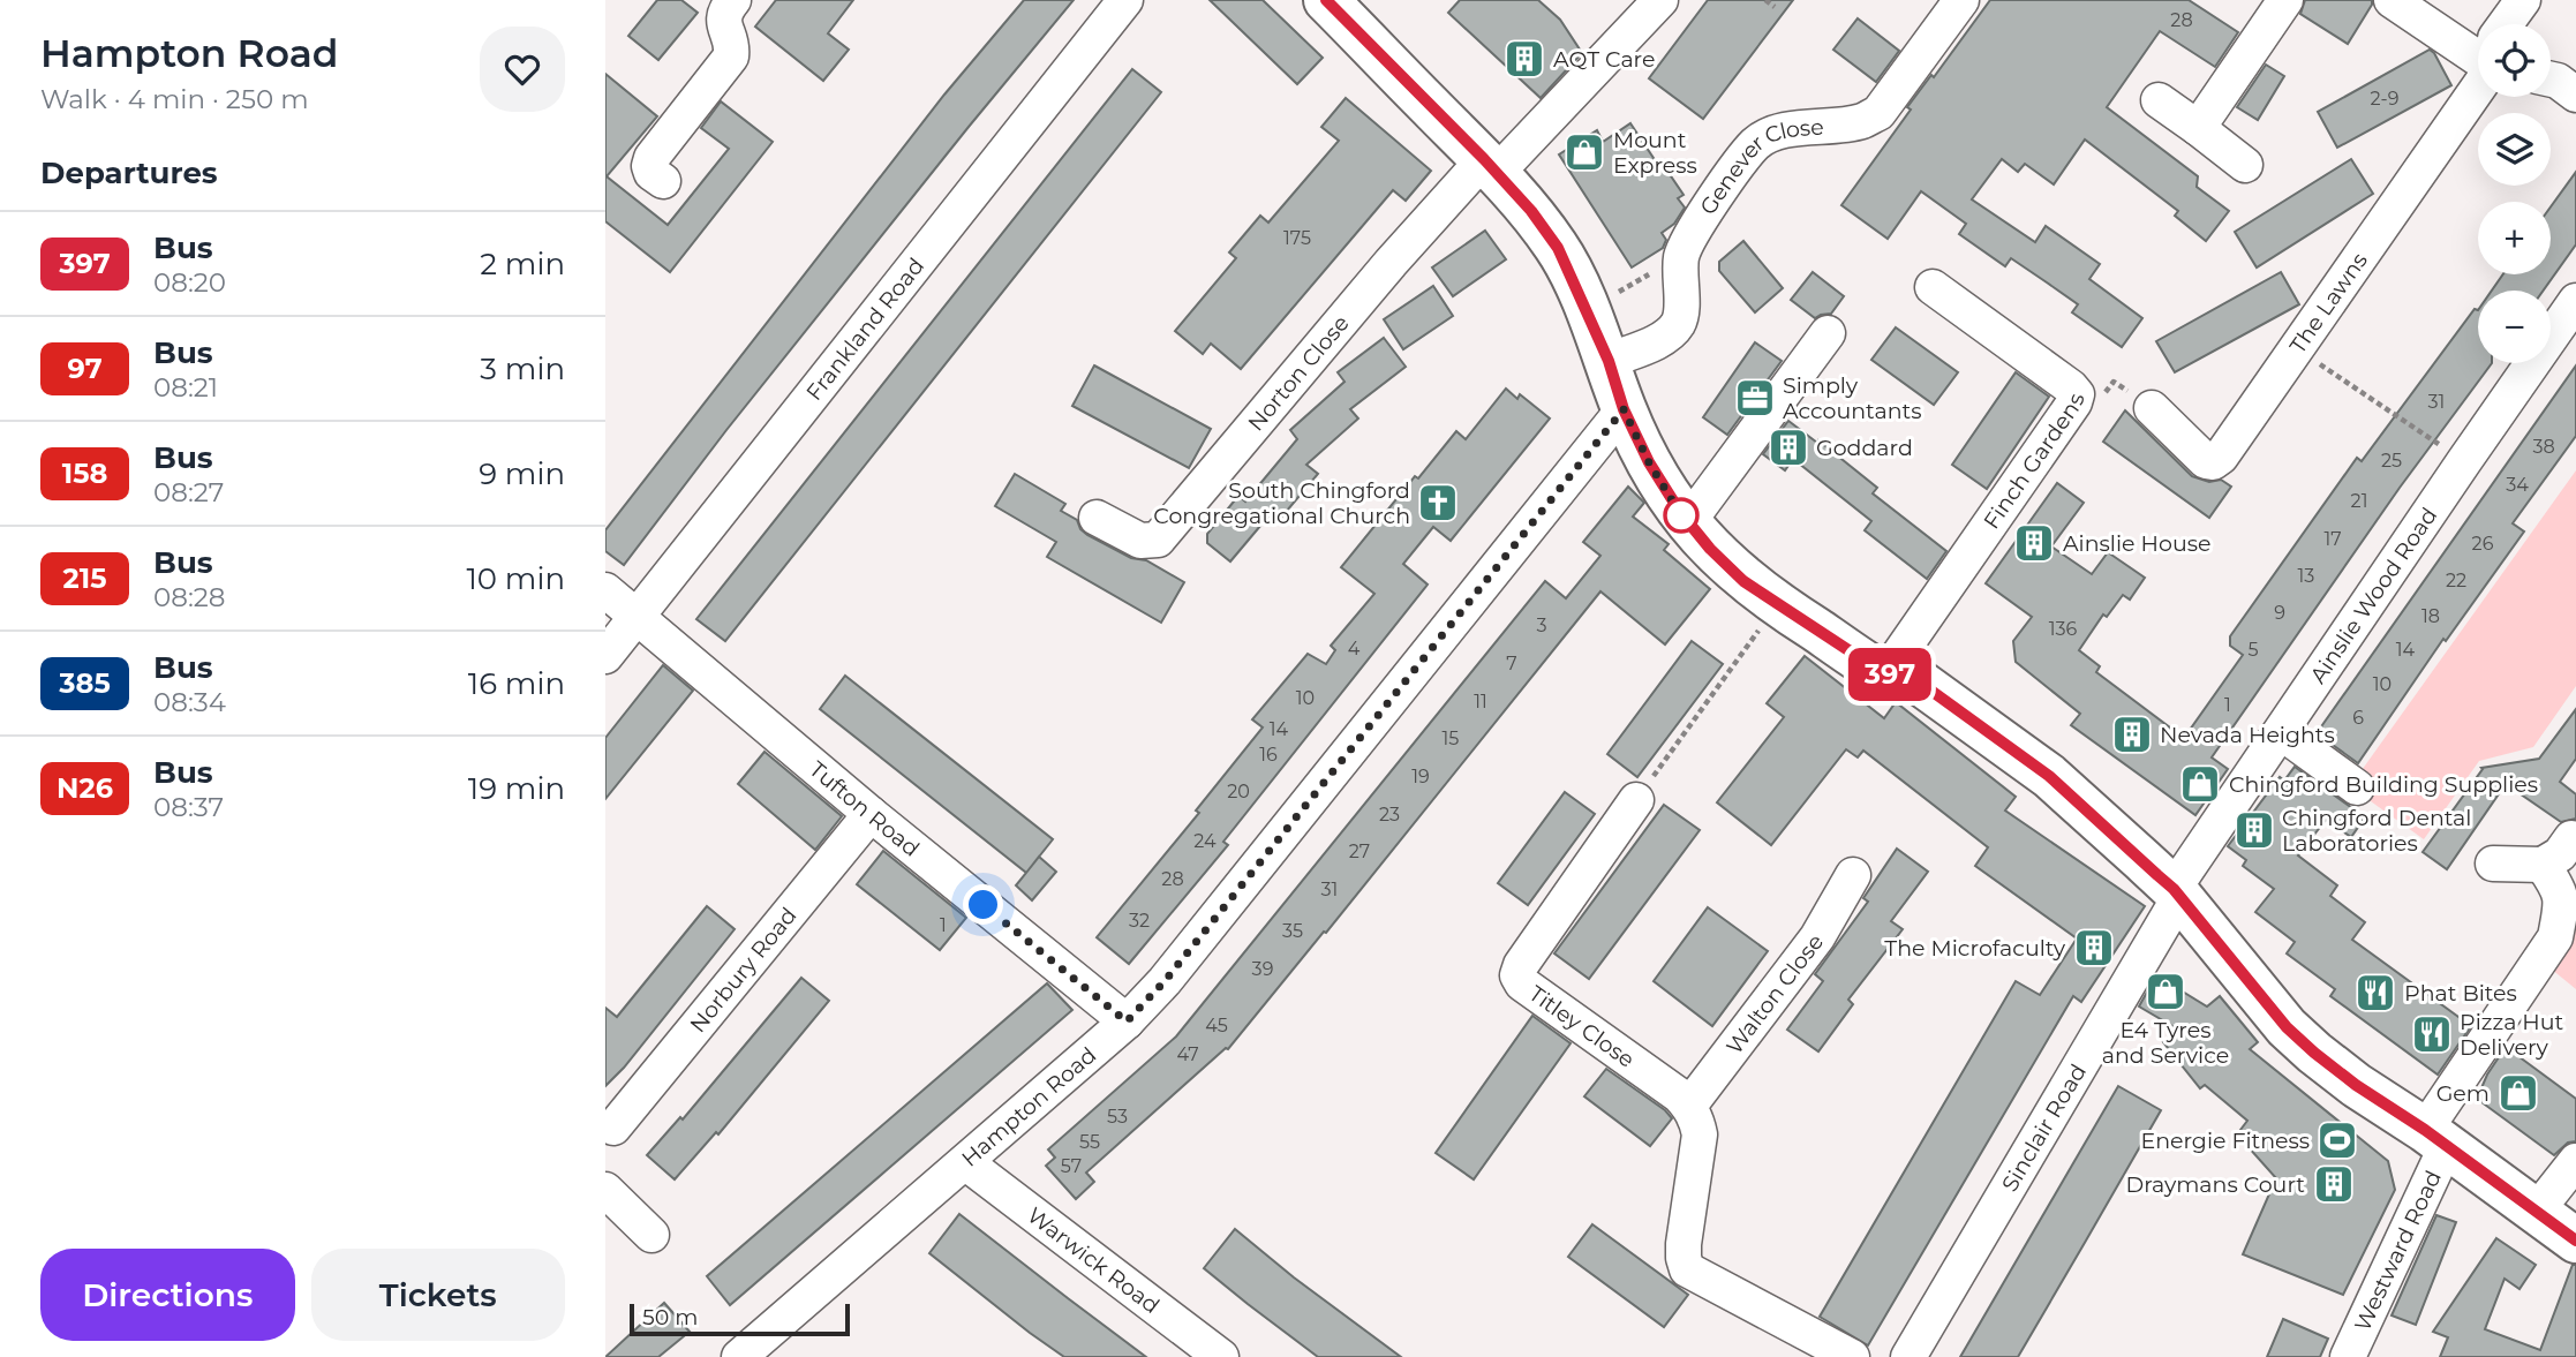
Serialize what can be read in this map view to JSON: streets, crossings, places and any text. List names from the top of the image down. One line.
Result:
{"streets":{"street":["Genever Close","The Lawns","Frankland Road","Norton Close","Finch Gardens","Ainslie Wood Road","Tufton Road","Norbury Road","Walton Close","Titley Close","Hampton Road","Sinclair Road","Westward Road","Warwick Road"]},"crossings":[["Frankland Road","Tufton Road"],["Ainslie Wood Road","Sinclair Road"],["Tufton Road","Norbury Road"],["Tufton Road","Hampton Road"],["Walton Close","Titley Close"],["Hampton Road","Warwick Road"]],"places":{"building":["AQT Care","Goddard","Ainslie House","Nevada Heights","Chingford Dental Laboratories","The Microfaculty","Draymans Court"],"shop":["Mount Express","Chingford Building Supplies","E4 Tyres and Service","Gem"],"office":["Simply Accountants"],"church":["South Chingford Congregational Church"],"restaurant":["Phat Bites","Pizza Hut Delivery"],"sports":["Energie Fitness"]},"lines":["bus line 397"],"house_numbers":["28","2-9","175","31","38","25","34","21","17","26","13","22","9","18","3","136","4","5","14","7","10","10","11","1","6","14","15","16","19","20","23","24","27","28","31","32","1","35","39","45","47","53","55","57"],"scale_bar":"50 m","page":{"heading":[["Hampton Road","Walk · 4 min · 250 m"],"Departures"],"on_map":"397","map_buttons":["+","−"],"list":[{"mark":"397","name":"Bus","note":"08:20","value":"2 min"},{"mark":"97","name":"Bus","note":"08:21","value":"3 min"},{"mark":"158","name":"Bus","note":"08:27","value":"9 min"},{"mark":"215","name":"Bus","note":"08:28","value":"10 min"},{"mark":"385","name":"Bus","note":"08:34","value":"16 min"},{"mark":"N26","name":"Bus","note":"08:37","value":"19 min"}],"buttons":["Directions","Tickets"],"scale":"50 m"}}
